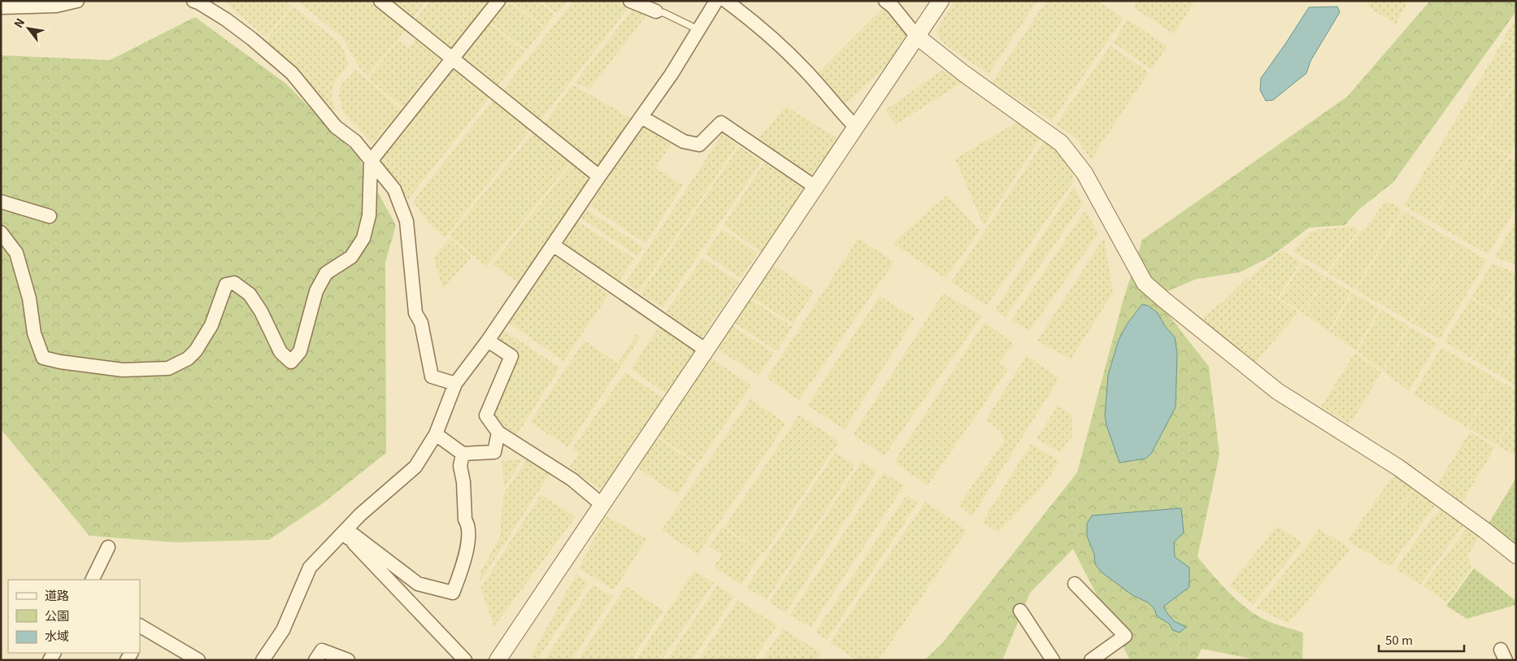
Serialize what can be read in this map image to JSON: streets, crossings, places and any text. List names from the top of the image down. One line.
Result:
{"legend":["道路","公園","水域"],"scale_bar":"50 m","north":"top left"}
